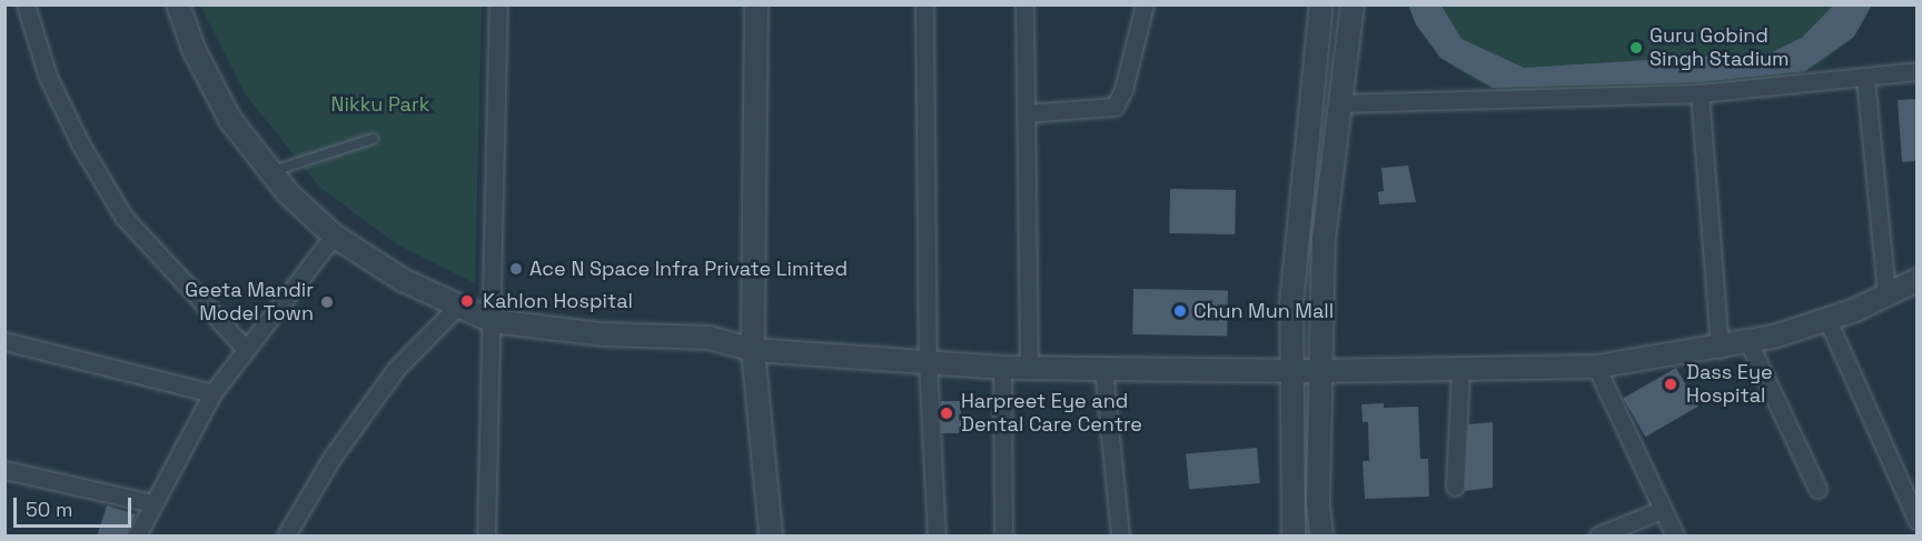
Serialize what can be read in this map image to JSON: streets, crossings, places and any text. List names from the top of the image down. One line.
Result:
{"parks":["Nikku Park"],"places":["Guru Gobind Singh Stadium","Ace N Space Infra Private Limited","Kahlon Hospital","Geeta Mandir Model Town","Chun Mun Mall","Dass Eye Hospital","Harpreet Eye and Dental Care Centre"],"scale_bar":"50 m"}
